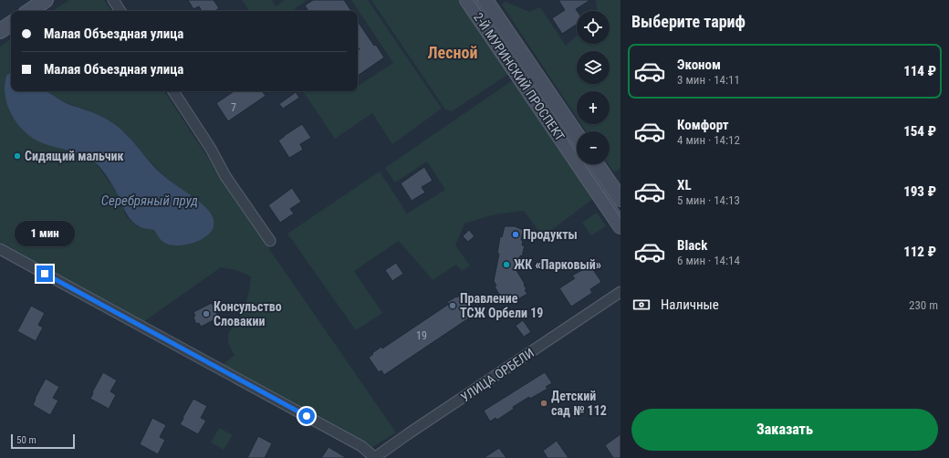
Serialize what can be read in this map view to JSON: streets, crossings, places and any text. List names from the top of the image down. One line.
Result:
{"streets":{"main road":["2-Й МУРИНСКИЙ ПРОСПЕКТ"],"street":["УЛИЦА ОРБЕЛИ"]},"districts":["Лесной"],"water":["Серебряный пруд"],"places":["Сидящий мальчик","Продукты","ЖК «Парковый»","Правление ТСЖ Орбели 19","Консульство Словакии","Детский сад № 112"],"house_numbers":["7","19"],"scale_bar":"50 m","page":{"heading":"Выберите тариф","map_buttons":["+","−"],"banner":["Малая Объездная улица","Малая Объездная улица"],"list":[{"name":"Эконом","note":"3 мин · 14:11","value":"114 ₽"},{"name":"Комфорт","note":"4 мин · 14:12","value":"154 ₽"},{"name":"XL","note":"5 мин · 14:13","value":"193 ₽"},{"name":"Black","note":"6 мин · 14:14","value":"112 ₽"}],"bubble":"1 мин","pay":["Наличные","230 m"],"buttons":"Заказать","scale":"50 m"}}
